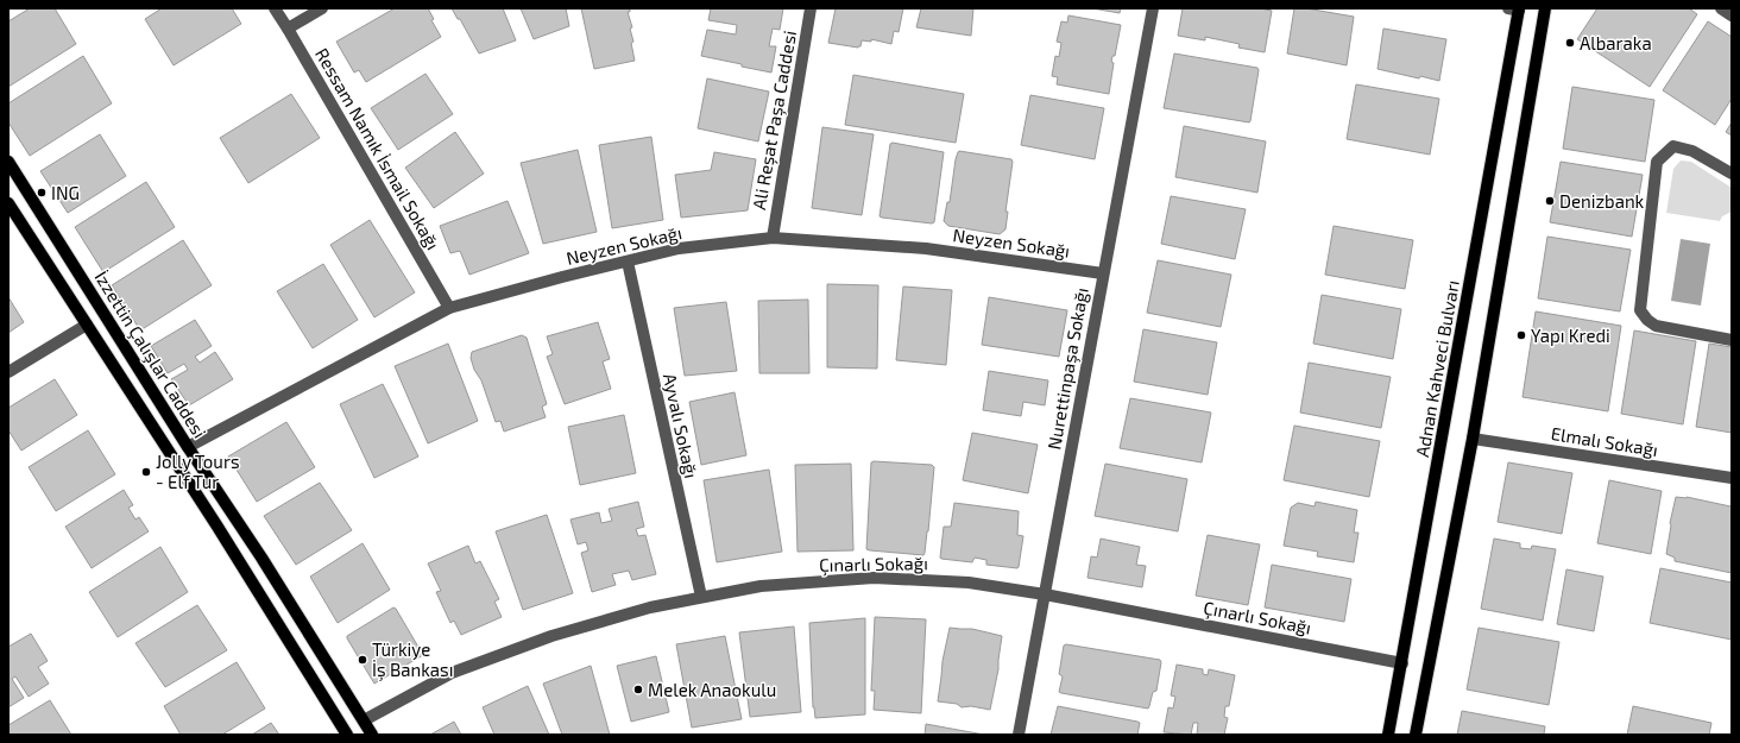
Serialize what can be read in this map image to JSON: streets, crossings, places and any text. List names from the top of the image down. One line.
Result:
{"streets":{"main road":["İzzettin Çalışlar Caddesi","Adnan Kahveci Bulvarı"],"street":["Ali Reşat Paşa Caddesi","Ressam Namık İsmail Sokağı","Neyzen Sokağı","Nurettinpaşa Sokağı","Ayvalı Sokağı","Elmalı Sokağı","Çınarlı Sokağı"]},"crossings":[["Ali Reşat Paşa Caddesi","Neyzen Sokağı"],["Ressam Namık İsmail Sokağı","Neyzen Sokağı"],["Neyzen Sokağı","İzzettin Çalışlar Caddesi"],["Neyzen Sokağı","Nurettinpaşa Sokağı"],["Neyzen Sokağı","Ayvalı Sokağı"],["İzzettin Çalışlar Caddesi","Çınarlı Sokağı"],["Nurettinpaşa Sokağı","Çınarlı Sokağı"],["Adnan Kahveci Bulvarı","Çınarlı Sokağı"],["Ayvalı Sokağı","Çınarlı Sokağı"]],"places":["Albaraka","ING","Denizbank","Yapı Kredi","Jolly Tours - Elf Tur","Türkiye İş Bankası","Melek Anaokulu"]}
